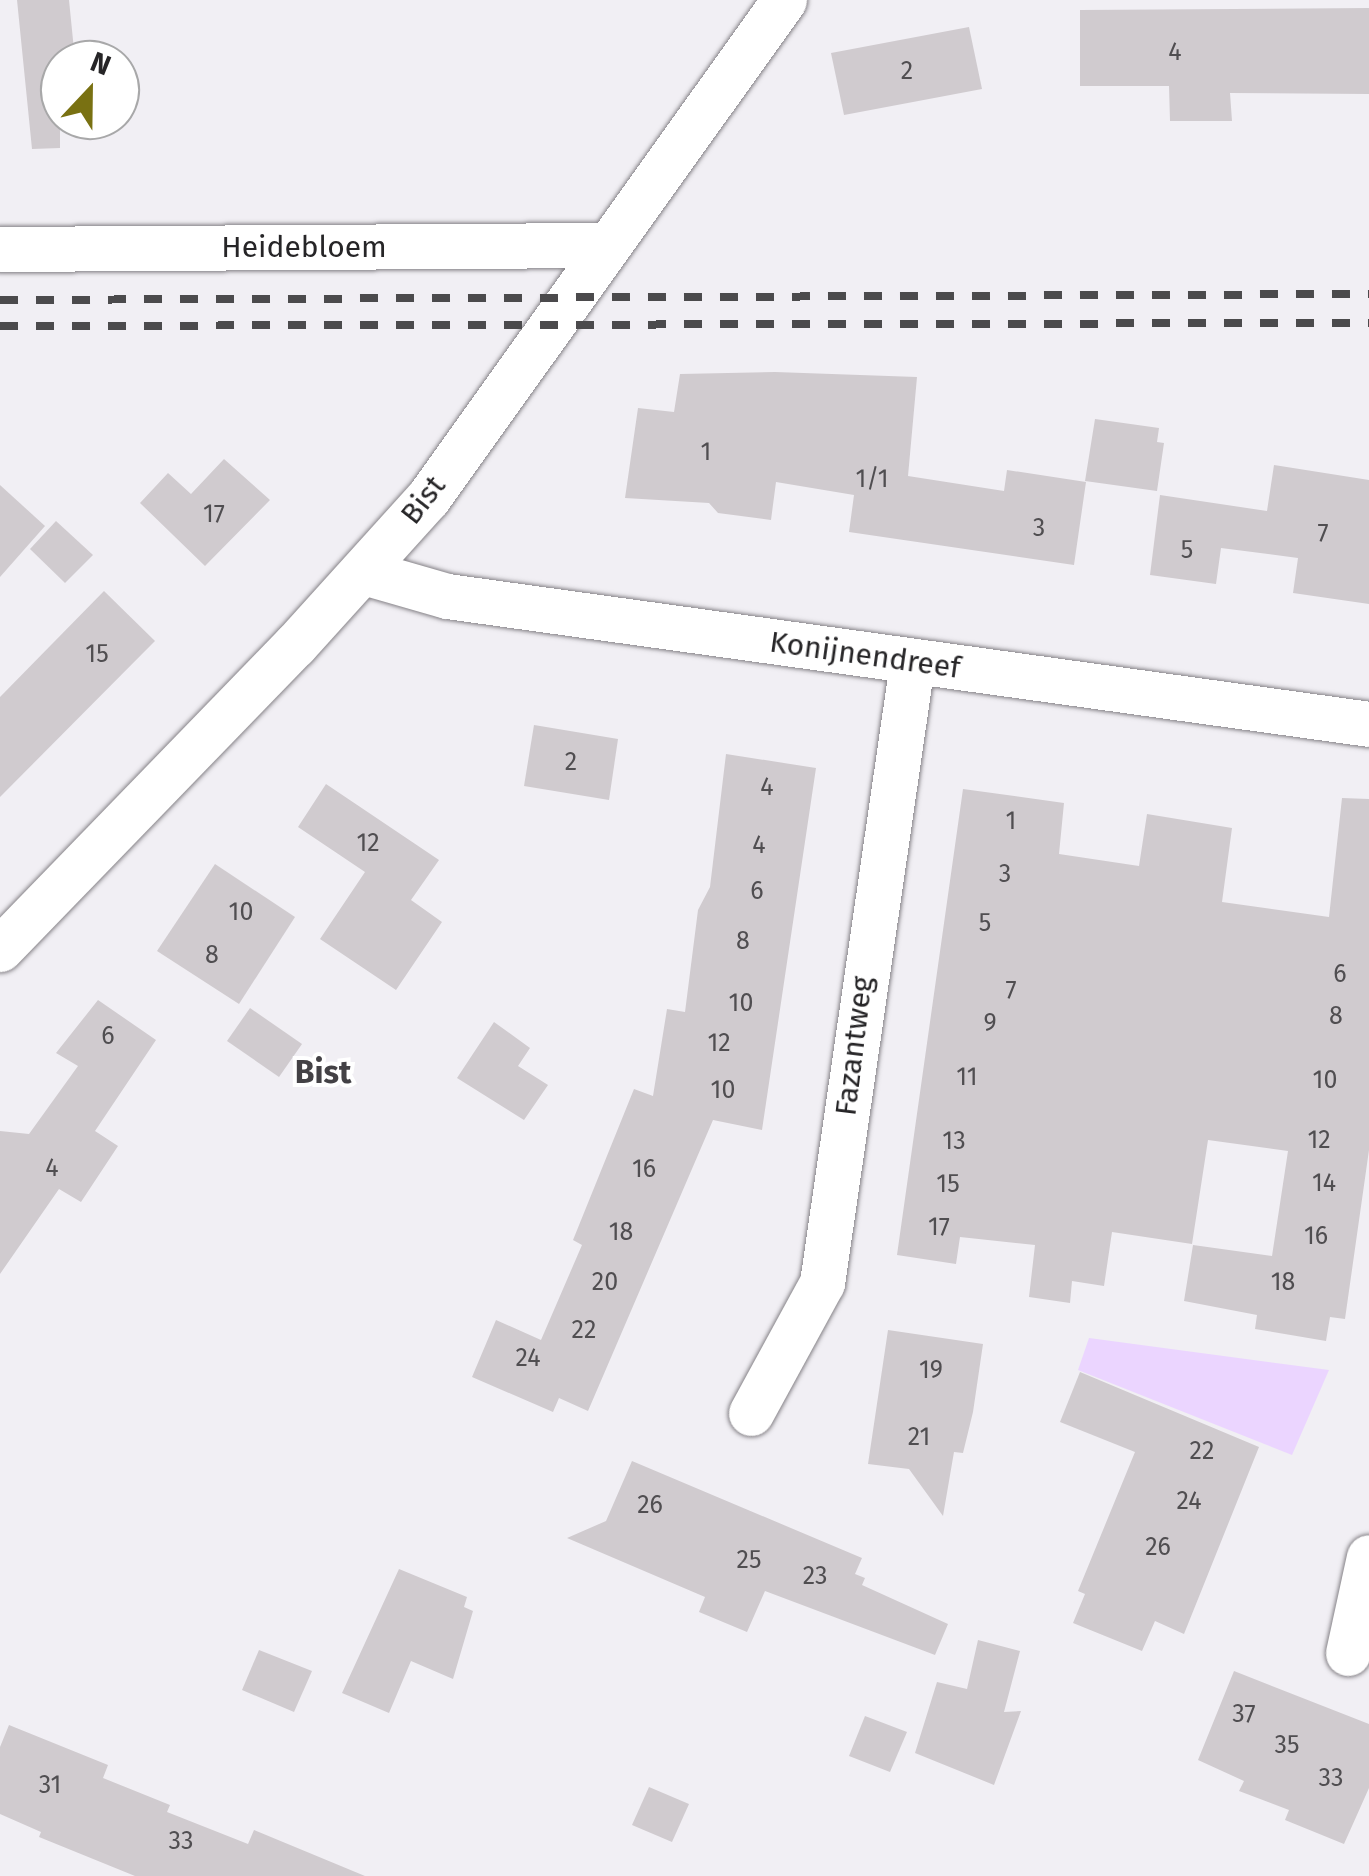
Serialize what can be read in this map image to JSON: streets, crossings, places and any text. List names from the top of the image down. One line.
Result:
{"streets":{"street":["Heidebloem","Bist","Konijnendreef","Fazantweg"]},"crossings":[["Heidebloem","Bist"],["Bist","Konijnendreef"],["Konijnendreef","Fazantweg"]],"districts":["Bist"],"house_numbers":["4","2","1","1/1","17","3","7","5","15","2","4","1","12","4","3","6","10","5","8","8","6","7","10","8","9","6","12","11","10","10","12","13","4","16","14","15","17","18","16","20","18","22","24","19","21","22","24","26","26","25","23","37","35","33","31","33"],"north":"top"}
